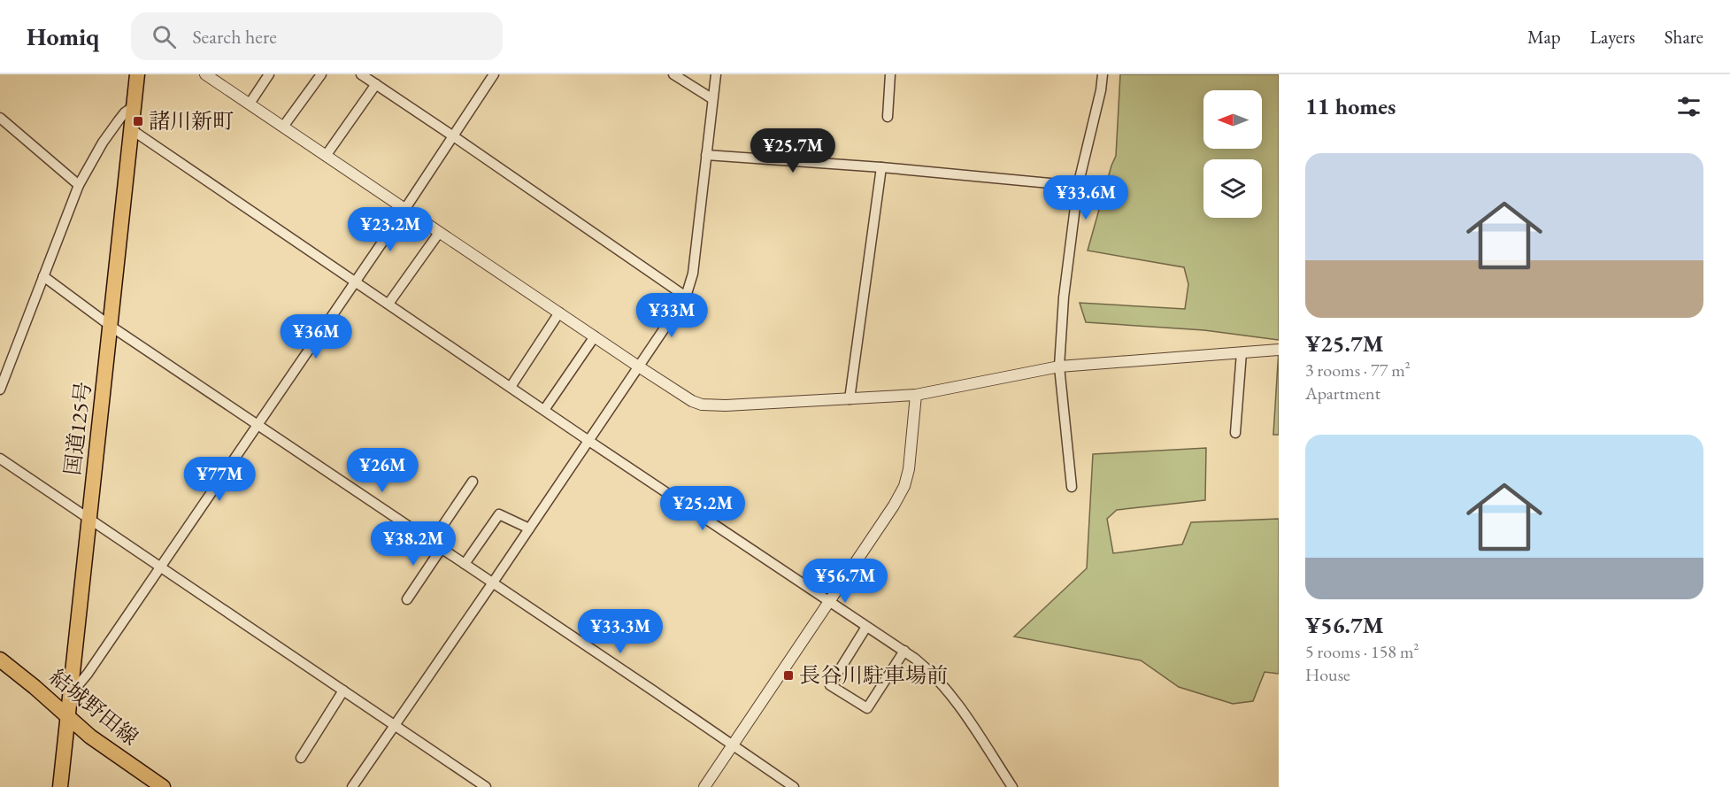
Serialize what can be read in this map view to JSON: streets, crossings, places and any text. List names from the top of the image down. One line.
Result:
{"streets":{"main road":["国道125号","結城野田線"]},"crossings":[["国道125号","結城野田線"]],"places":{"transit":["諸川新町","長谷川駐車場前"]},"north":"left","page":{"header":"Homiq","search":"Search here","nav":["Map","Layers","Share"],"heading":"11 homes","price":["¥25.7M","¥33.6M","¥23.2M","¥33M","¥36M","¥26M","¥77M","¥25.2M","¥38.2M","¥56.7M","¥33.3M"],"list":[{"name":"¥25.7M","note":"3 rooms · 77 m² · Apartment"},{"name":"¥56.7M","note":"5 rooms · 158 m² · House"}]}}
